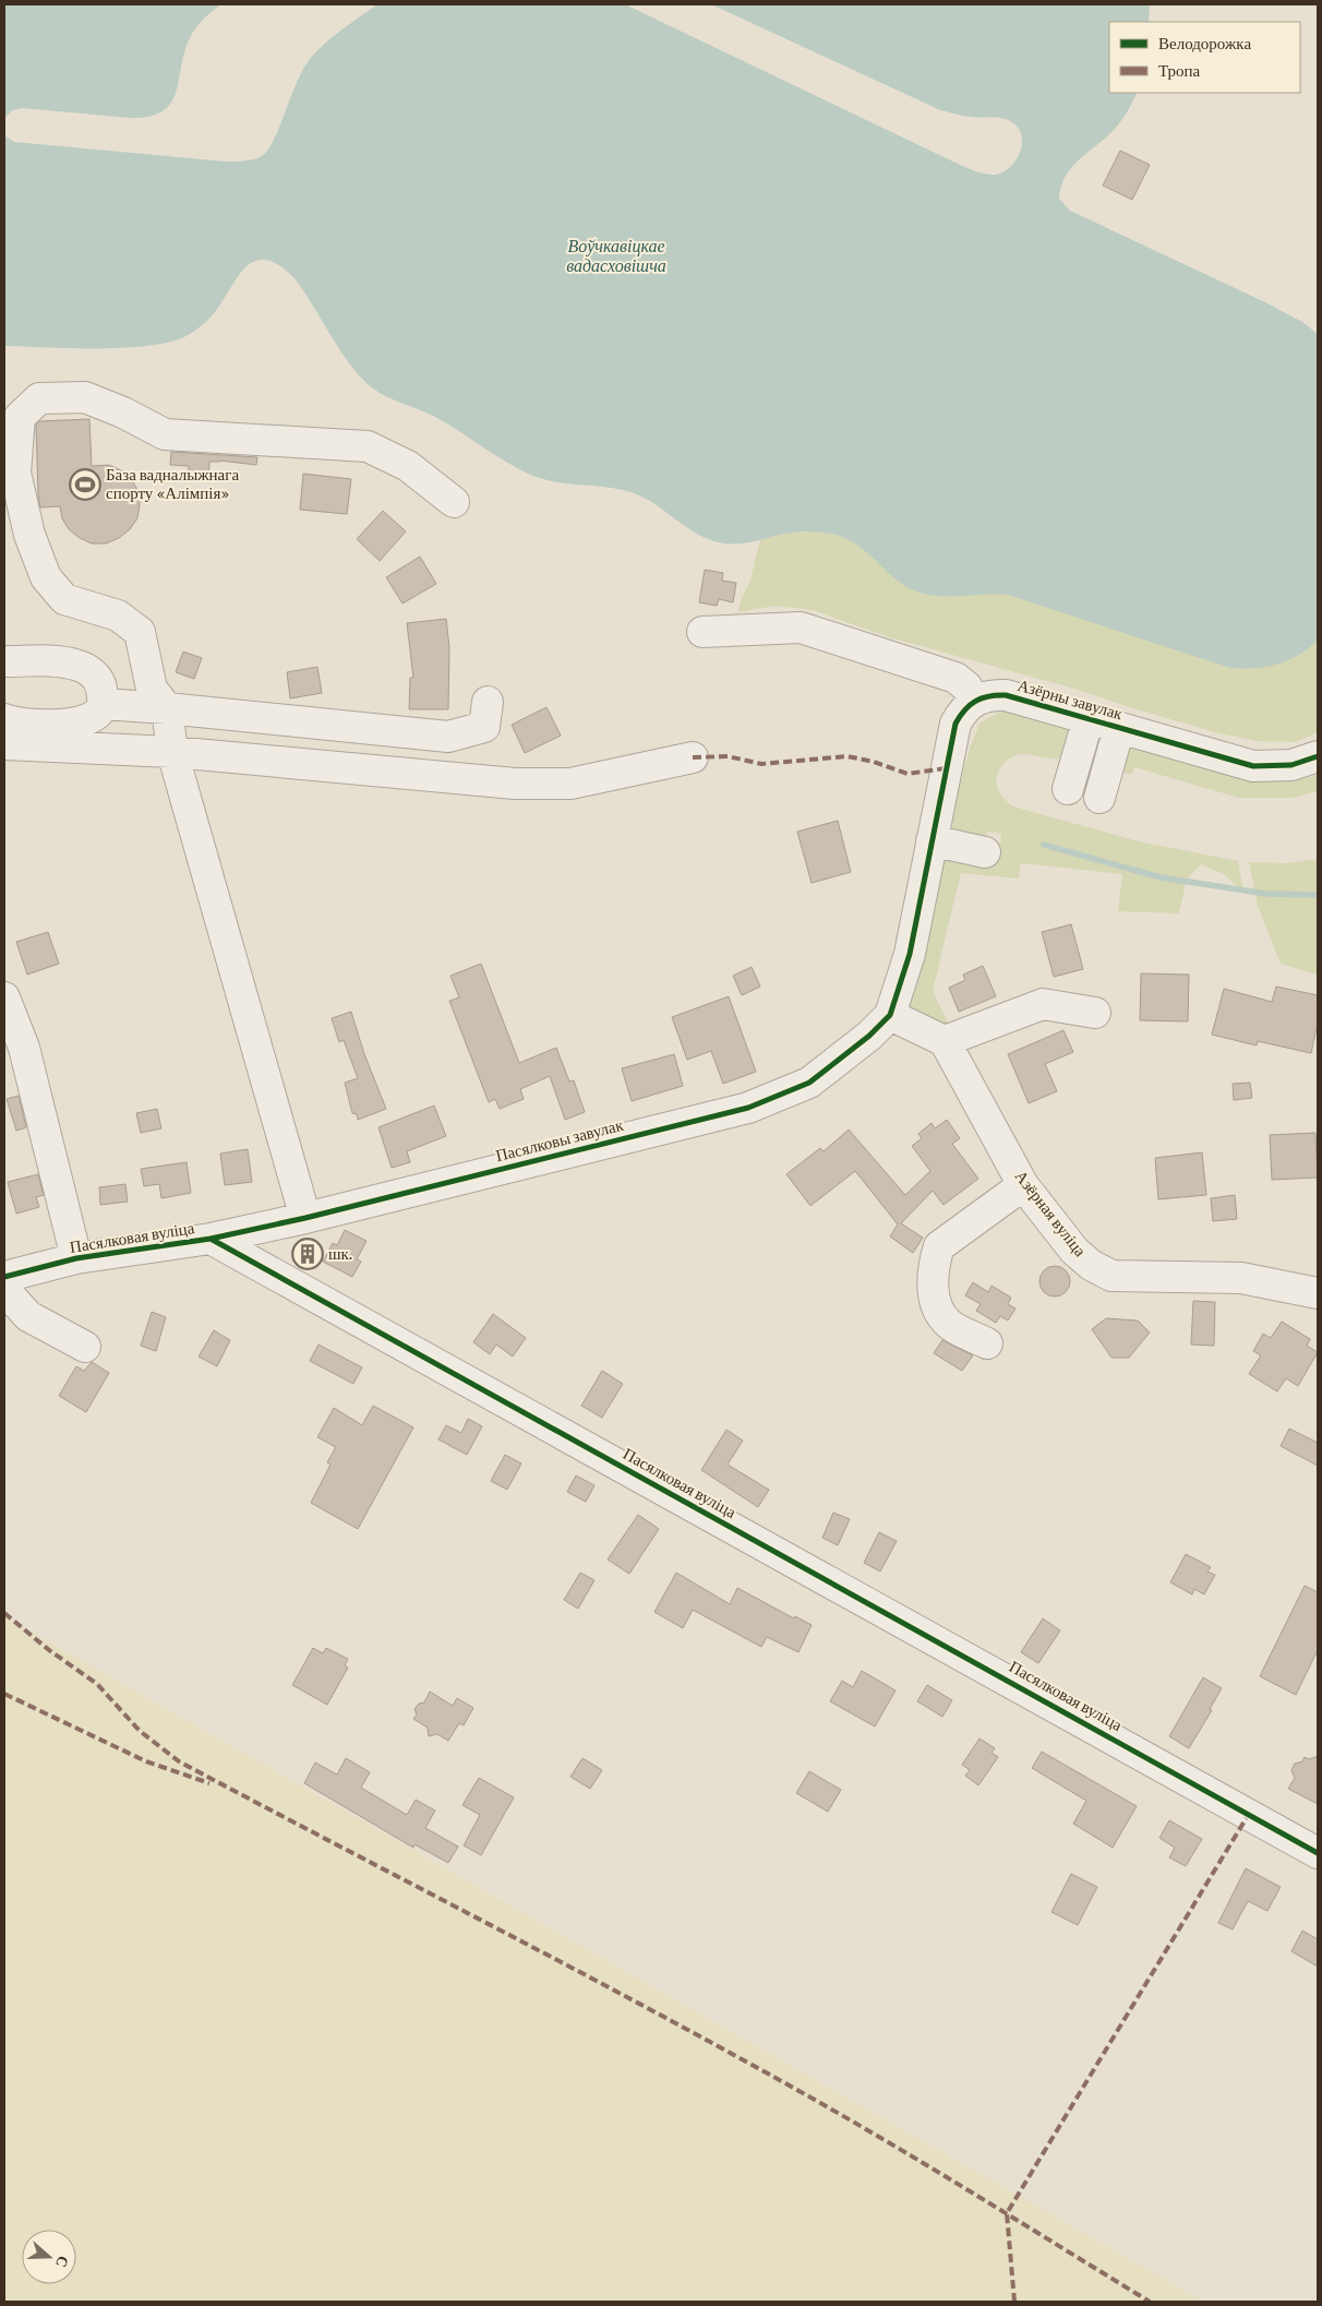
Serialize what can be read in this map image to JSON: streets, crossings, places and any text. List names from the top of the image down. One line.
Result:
{"streets":{"street":["Азёрны завулак","Пасялковы завулак","Азёрная вуліца","Пасялковая вуліца"]},"crossings":[["Пасялковы завулак","Пасялковая вуліца"]],"water":["Воўчкавіцкае вадасховішча"],"places":{"sports":["База вадналыжнага спорту «Алімпія»"],"building":["шк."]},"legend":["Велодорожка","Тропа"],"north":"right"}
